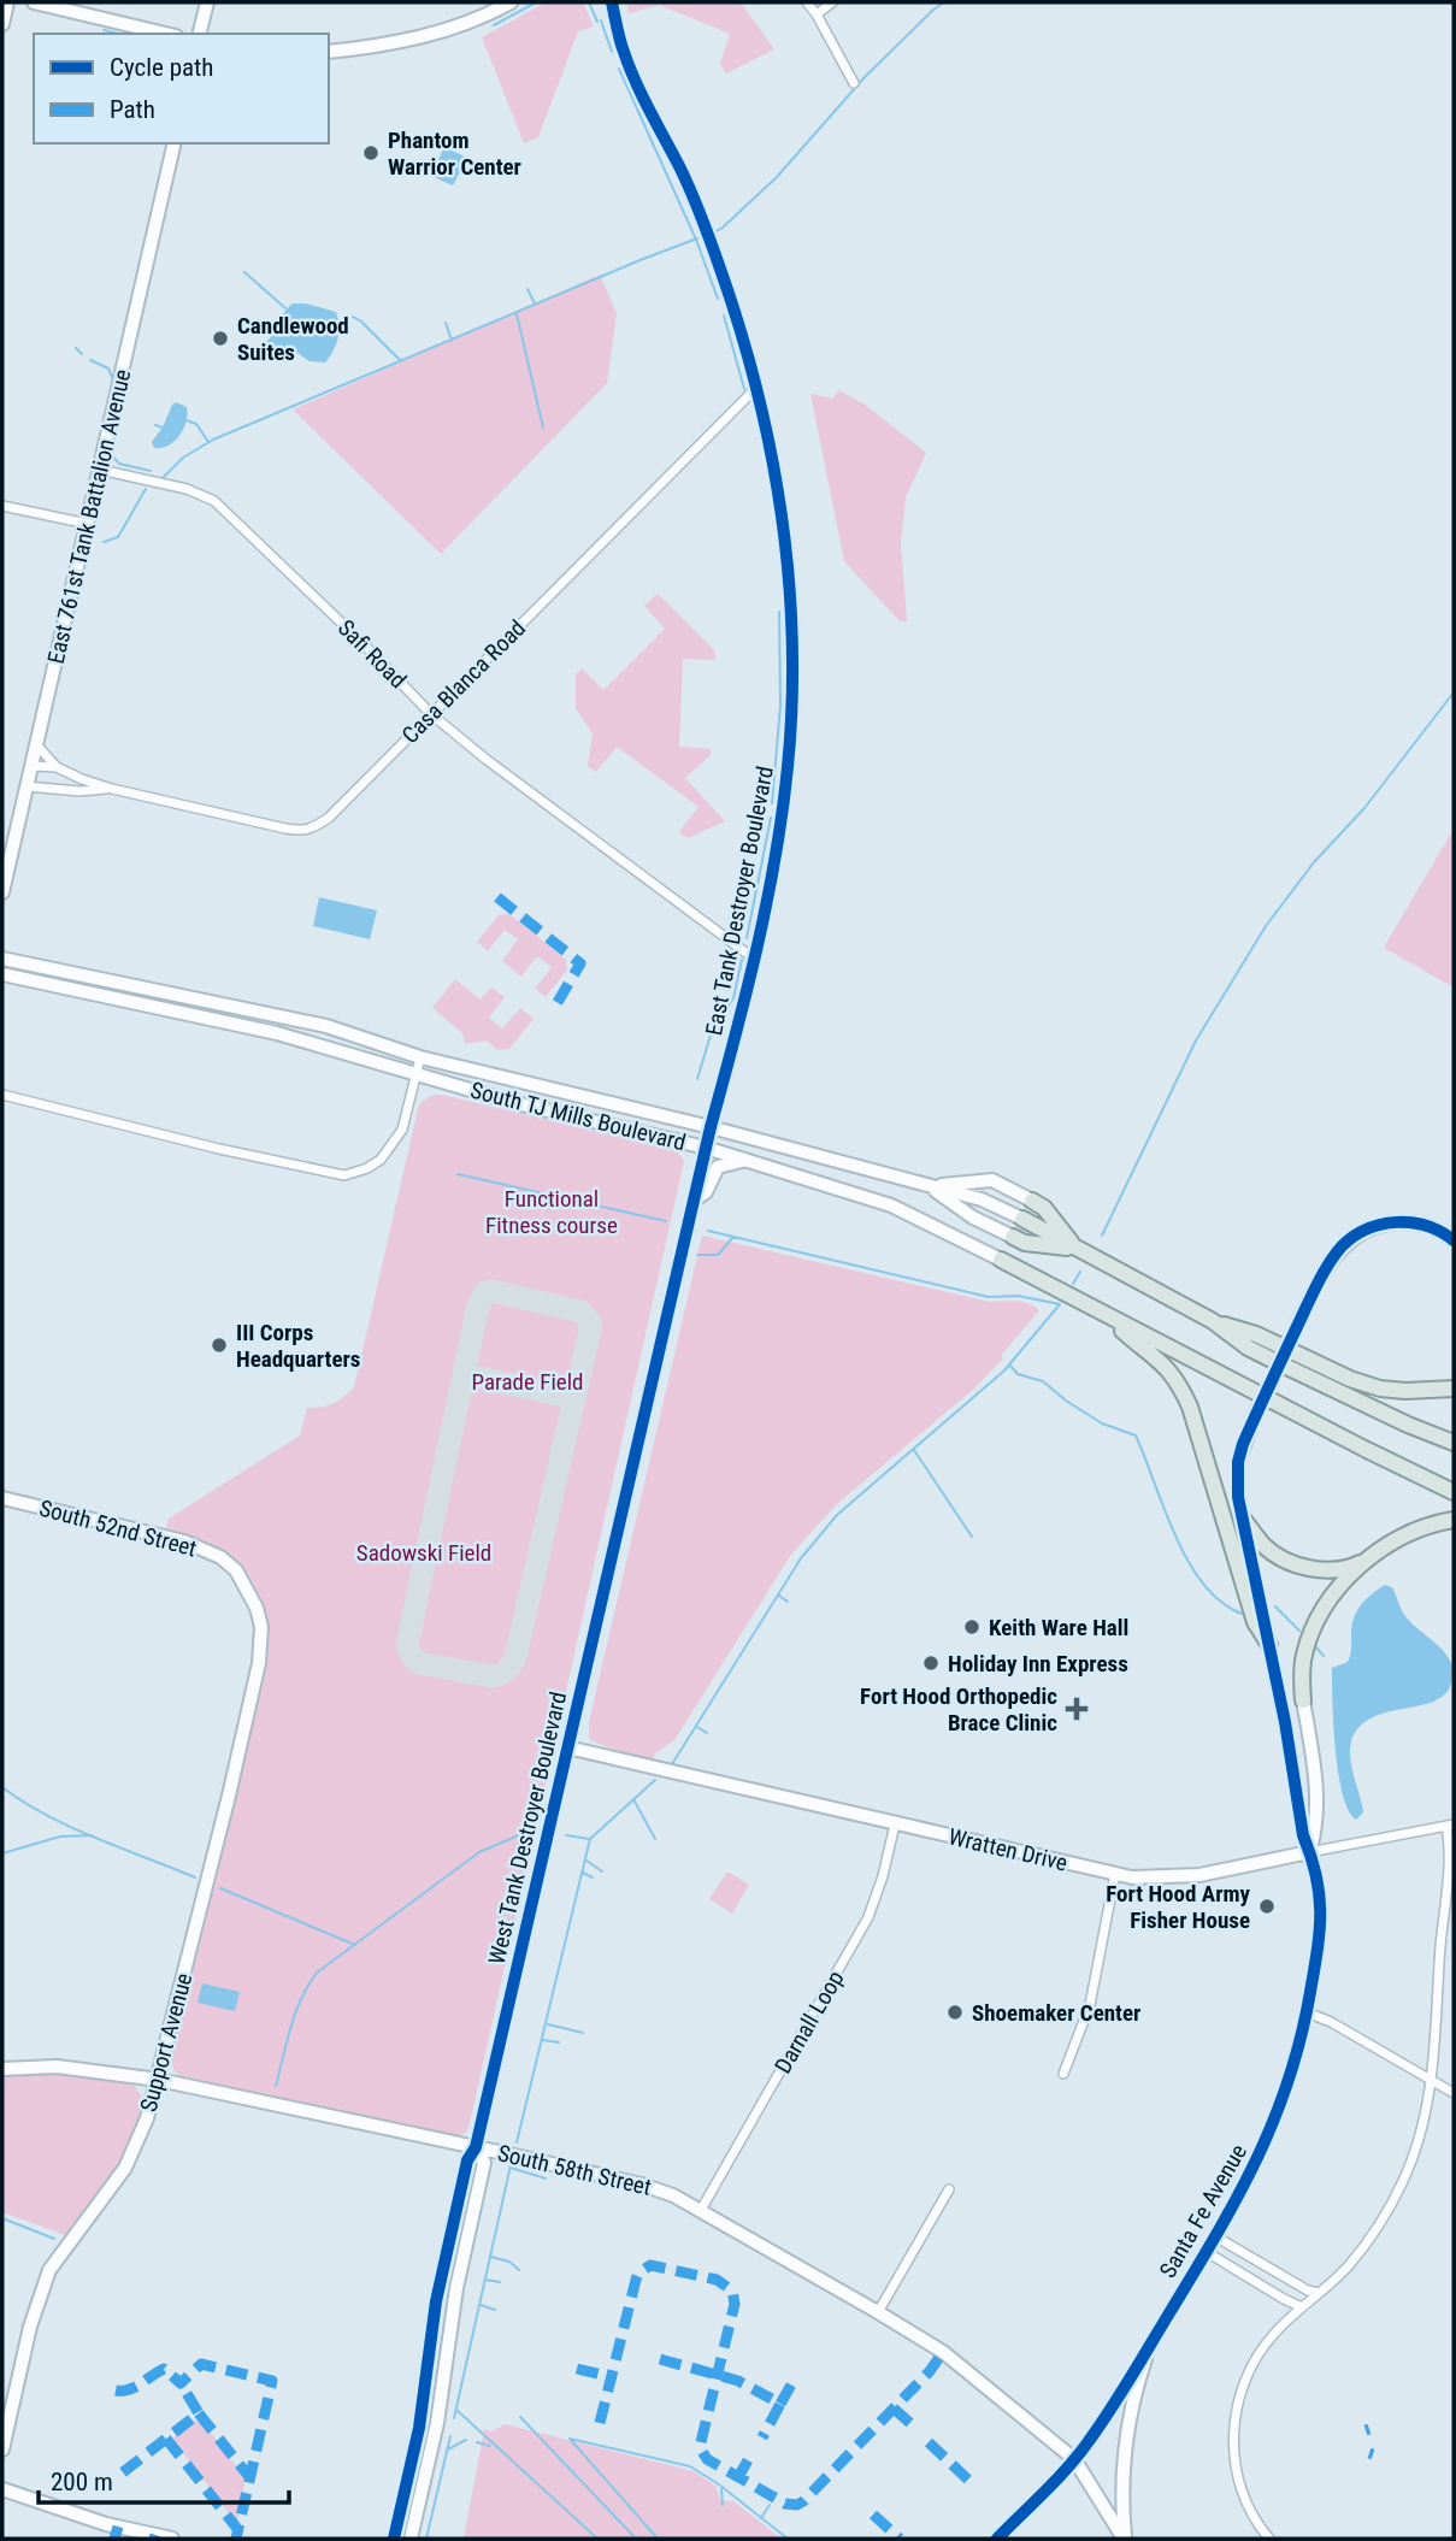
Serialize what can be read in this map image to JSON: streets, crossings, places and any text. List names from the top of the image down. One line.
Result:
{"streets":{"main road":["South TJ Mills Boulevard"],"street":["East 761st Tank Battalion Avenue","Safi Road","Casa Blanca Road","East Tank Destroyer Boulevard","South 52nd Street","West Tank Destroyer Boulevard","Wratten Drive","Darnall Loop","Support Avenue","South 58th Street","Santa Fe Avenue"]},"crossings":[["East 761st Tank Battalion Avenue","Safi Road"],["East 761st Tank Battalion Avenue","Casa Blanca Road"],["Safi Road","Casa Blanca Road"],["Safi Road","East Tank Destroyer Boulevard"],["Casa Blanca Road","East Tank Destroyer Boulevard"],["East Tank Destroyer Boulevard","South TJ Mills Boulevard"],["East Tank Destroyer Boulevard","West Tank Destroyer Boulevard"],["South TJ Mills Boulevard","West Tank Destroyer Boulevard"],["South 52nd Street","Support Avenue"],["West Tank Destroyer Boulevard","Wratten Drive"],["West Tank Destroyer Boulevard","South 58th Street"],["Wratten Drive","Darnall Loop"],["Wratten Drive","Santa Fe Avenue"],["Darnall Loop","South 58th Street"],["Support Avenue","South 58th Street"],["South 58th Street","Santa Fe Avenue"]],"parks":["Functional Fitness course","Parade Field","Sadowski Field"],"places":{"other":["Phantom Warrior Center","Candlewood Suites","III Corps Headquarters","Keith Ware Hall","Holiday Inn Express","Fort Hood Army Fisher House","Shoemaker Center"],"health":["Fort Hood Orthopedic Brace Clinic"]},"legend":["Cycle path","Path"],"scale_bar":"200 m"}
